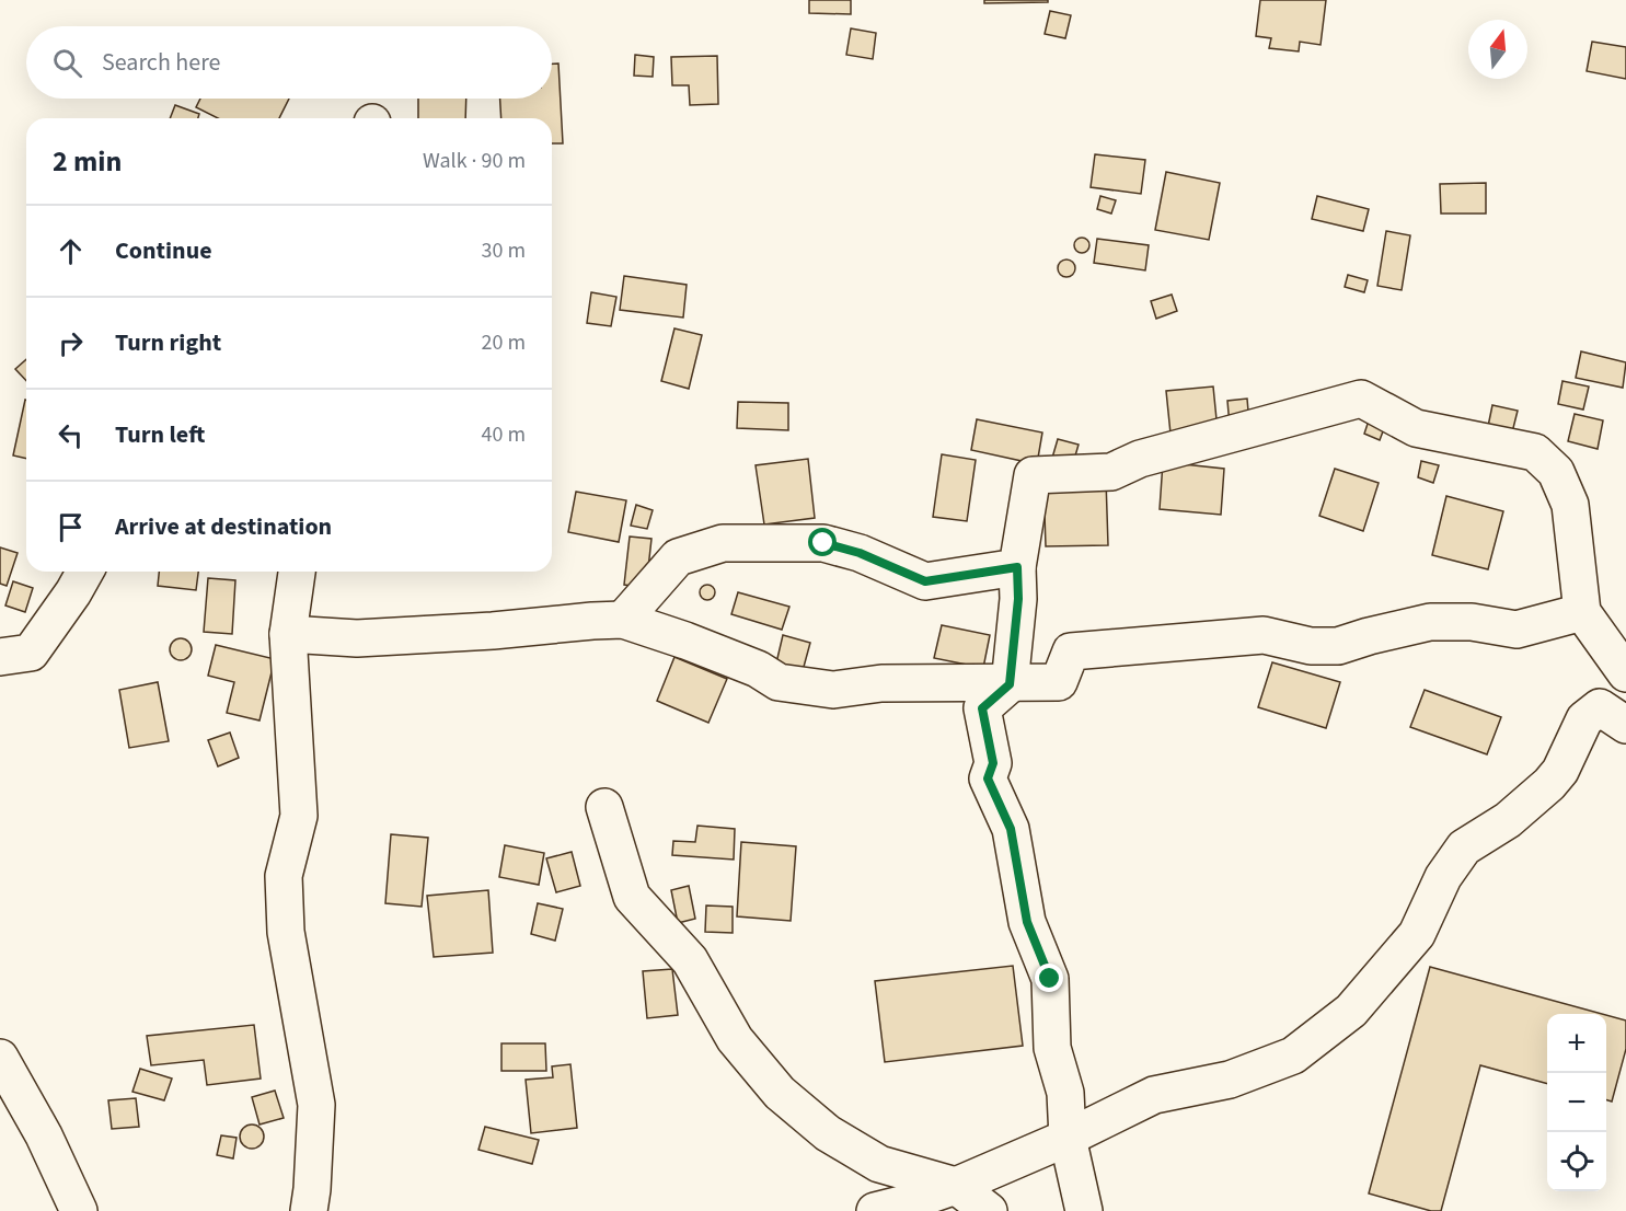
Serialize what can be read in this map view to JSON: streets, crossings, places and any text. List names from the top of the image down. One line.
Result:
{"north":"top","page":{"search":"Search here","heading":["2 min","Walk · 90 m"],"list":[["Continue","30 m"],["Turn right","20 m"],["Turn left","40 m"],"Arrive at destination"],"map_buttons":["+","−"]}}
